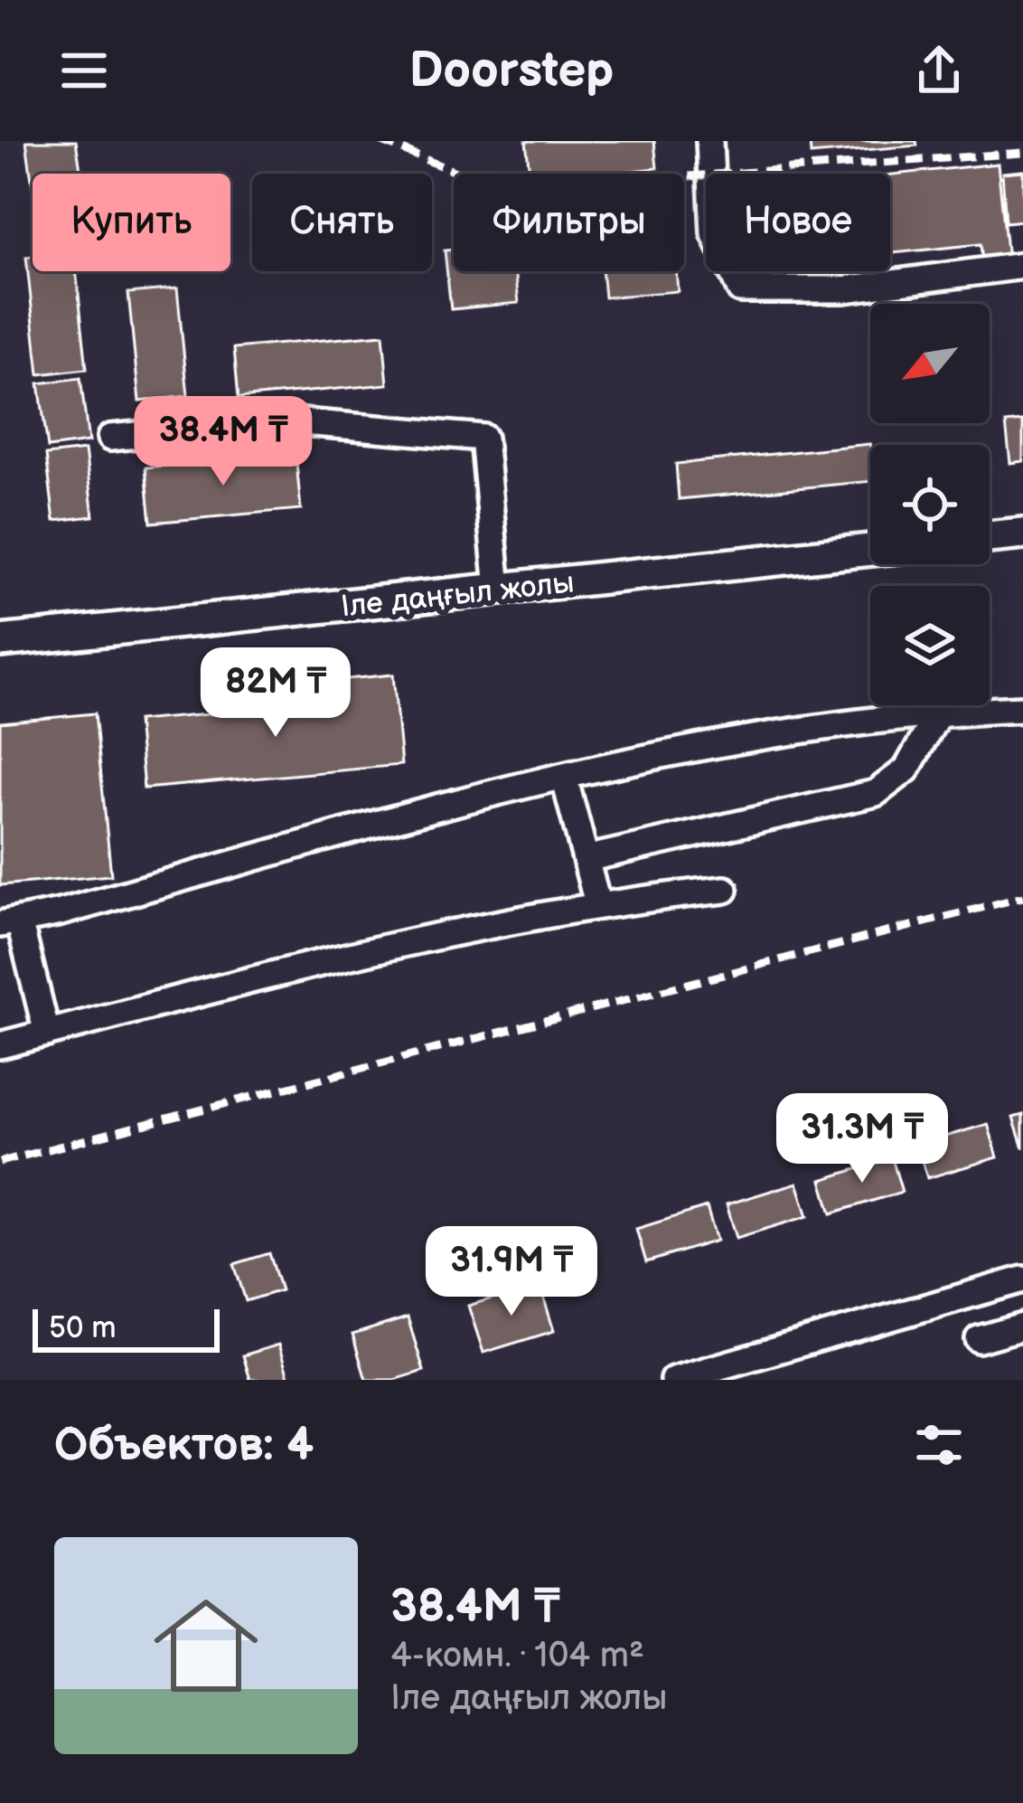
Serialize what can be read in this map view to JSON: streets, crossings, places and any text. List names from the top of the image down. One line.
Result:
{"streets":{"main road":["Іле даңғыл жолы"]},"scale_bar":"50 m","north":"bottom left","page":{"header":"Doorstep","chip":["Купить","Снять","Фильтры","Новое"],"price":["38.4M ₸","82M ₸","31.3M ₸","31.9M ₸"],"scale":"50 m","heading":"Объектов: 4","list":[{"name":"38.4M ₸","note":"4-комн. · 104 m² · Іле даңғыл жолы"}]}}
